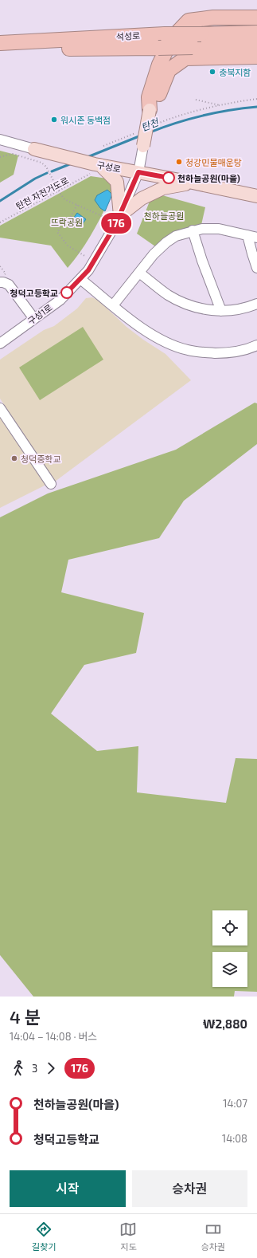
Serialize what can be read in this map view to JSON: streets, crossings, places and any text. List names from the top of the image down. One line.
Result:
{"streets":{"highway":["석성로"],"main road":["구성로"],"street":["구성1로"],"path":["탄천 자전거도로"]},"crossings":[["구성로","탄천 자전거도로"],["구성로","구성1로"]],"water":["탄천"],"parks":["천하늘공원","뜨락공원"],"places":["충북지함","워시존 동백점","청강민물매운탕","천하늘공원(마을)","청덕고등학교","청덕중학교"],"lines":["bus line 176"],"page":{"on_map":"176","heading":["4 분","14:04 – 14:08 · 버스","₩2,880"],"legs":["3","176"],"list":[{"name":"천하늘공원(마을)","value":"14:07"},{"name":"청덕고등학교","value":"14:08"}],"buttons":["시작","승차권"],"tabs":["길찾기","지도","승차권"]}}
